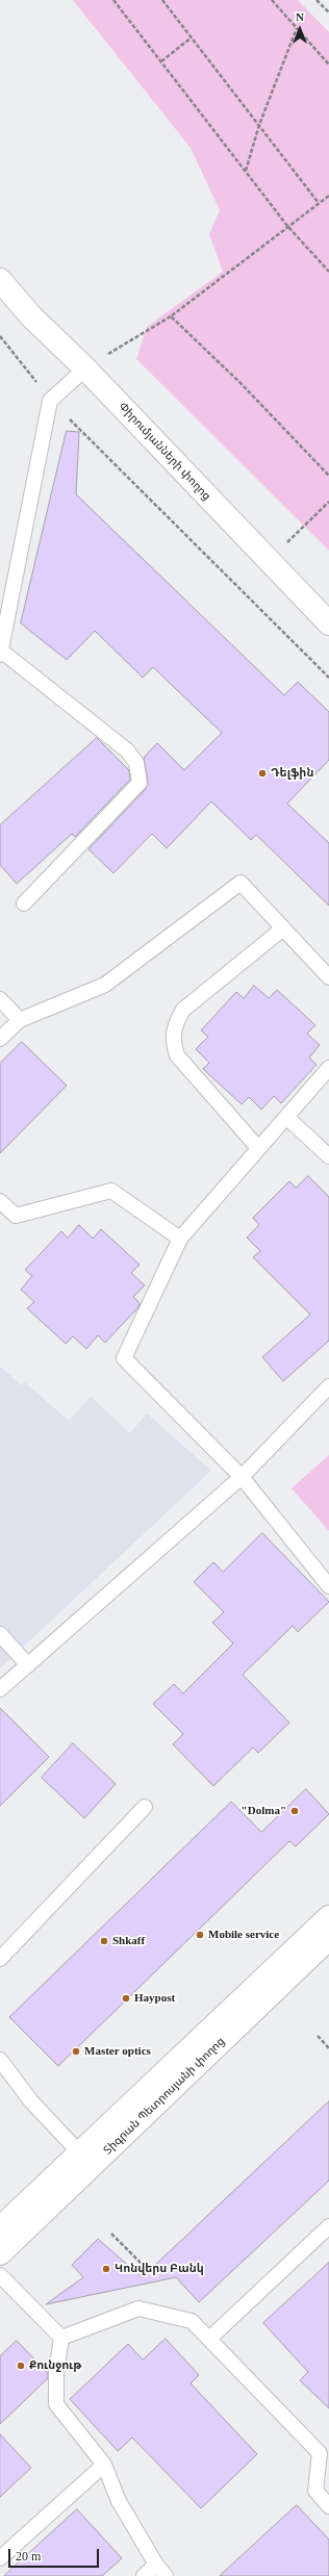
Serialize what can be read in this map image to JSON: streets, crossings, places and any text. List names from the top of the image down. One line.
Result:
{"streets":{"main road":["Փիրումյանների փողոց","Տիգրան Պետրոսյանի փողոց"]},"places":["Դելֆին","\"Dolma\"","Mobile service","Shkaff","Haypost","Master optics","Կոնվերս Բանկ","Քունջութ"],"scale_bar":"20 m","north":"top"}
